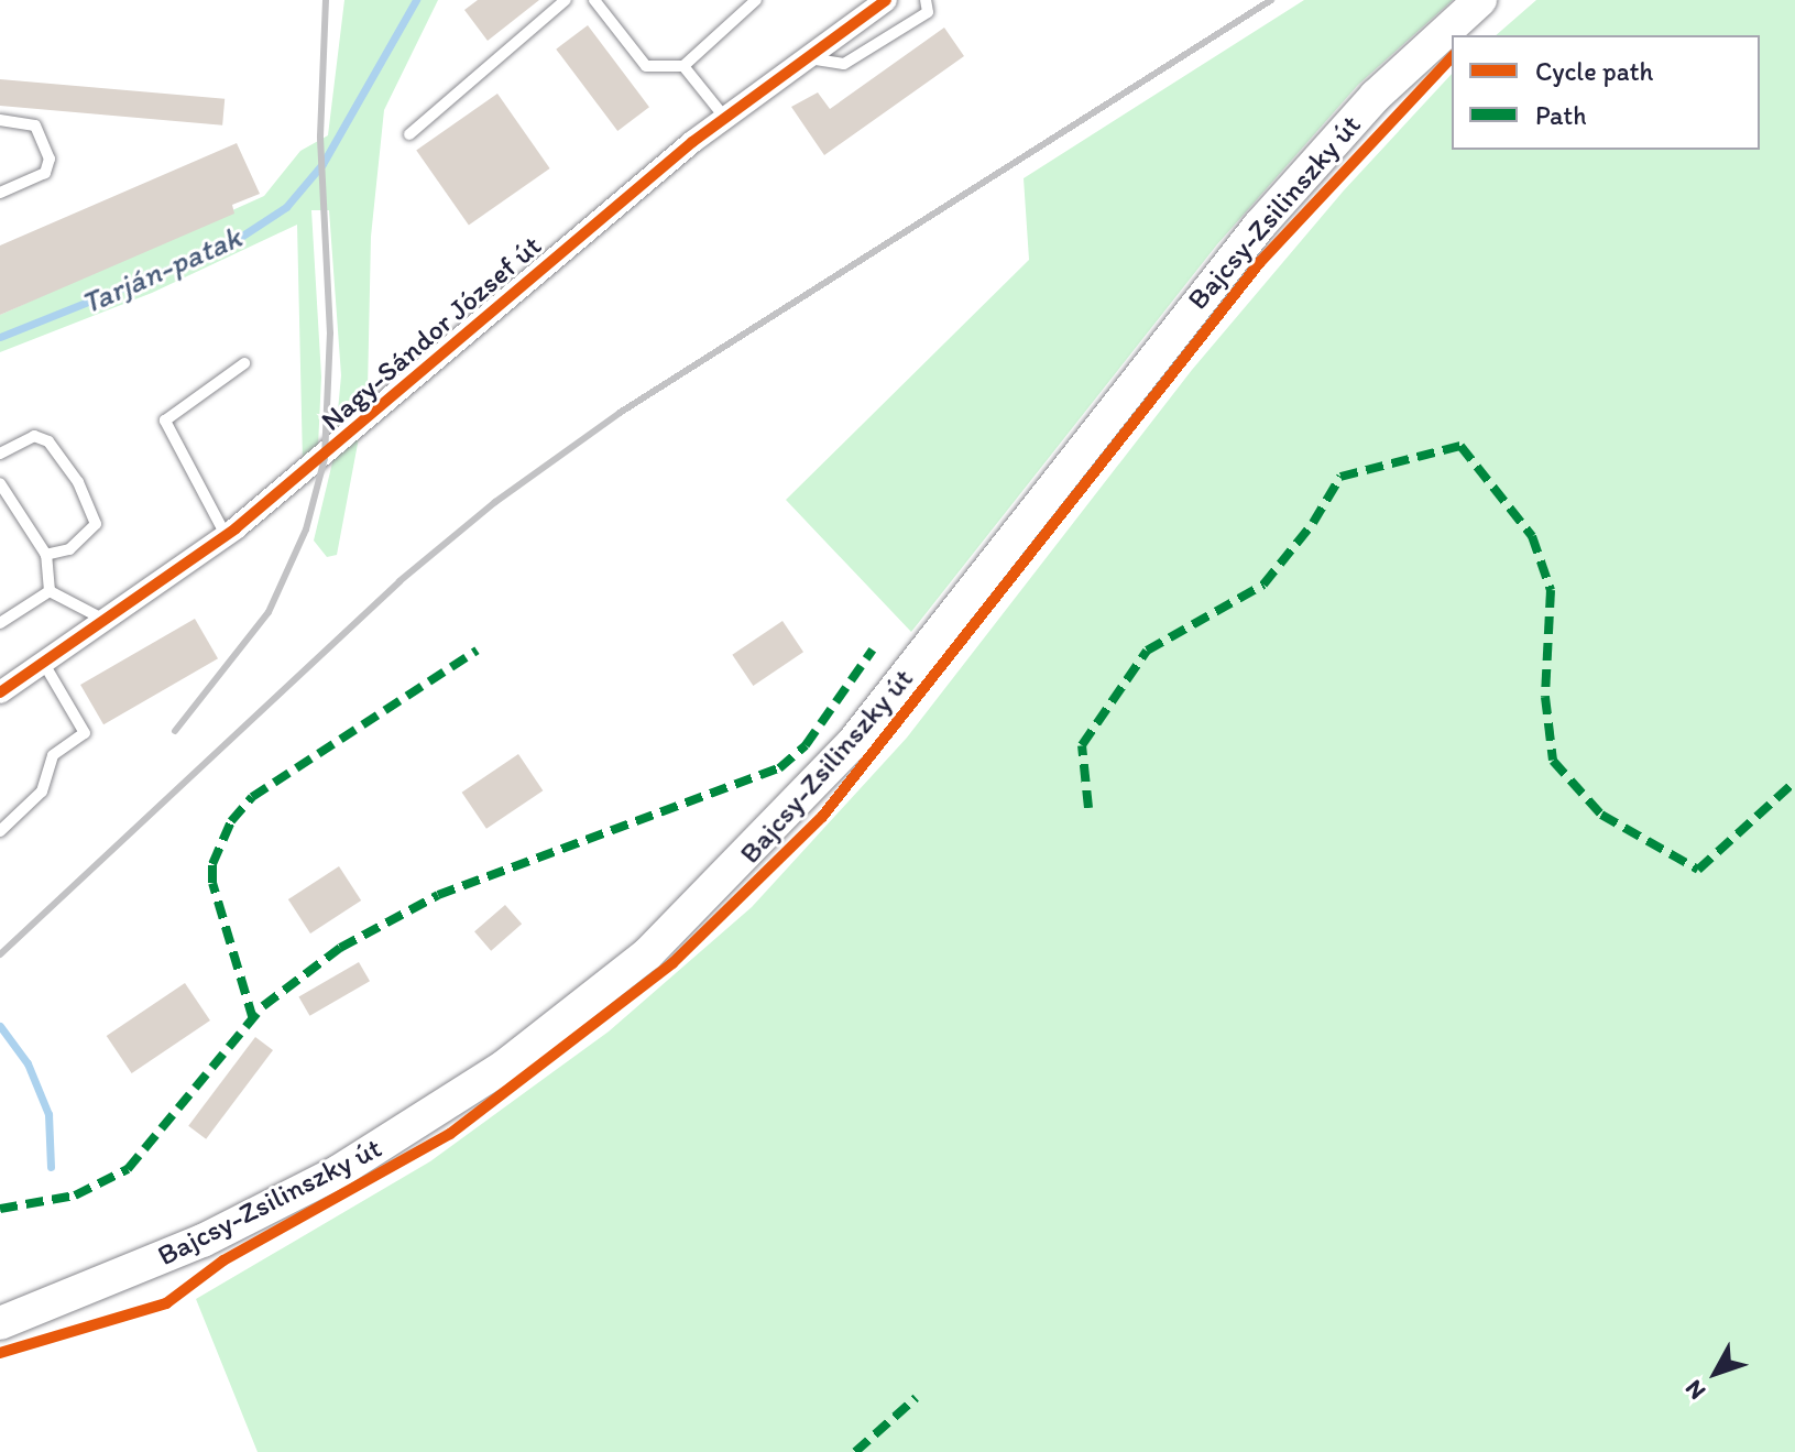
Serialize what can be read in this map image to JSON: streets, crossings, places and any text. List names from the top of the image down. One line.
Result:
{"streets":{"main road":["Bajcsy-Zsilinszky út"],"street":["Nagy-Sándor József út"]},"water":["Tarján-patak"],"legend":["Cycle path","Path"],"north":"bottom left"}
